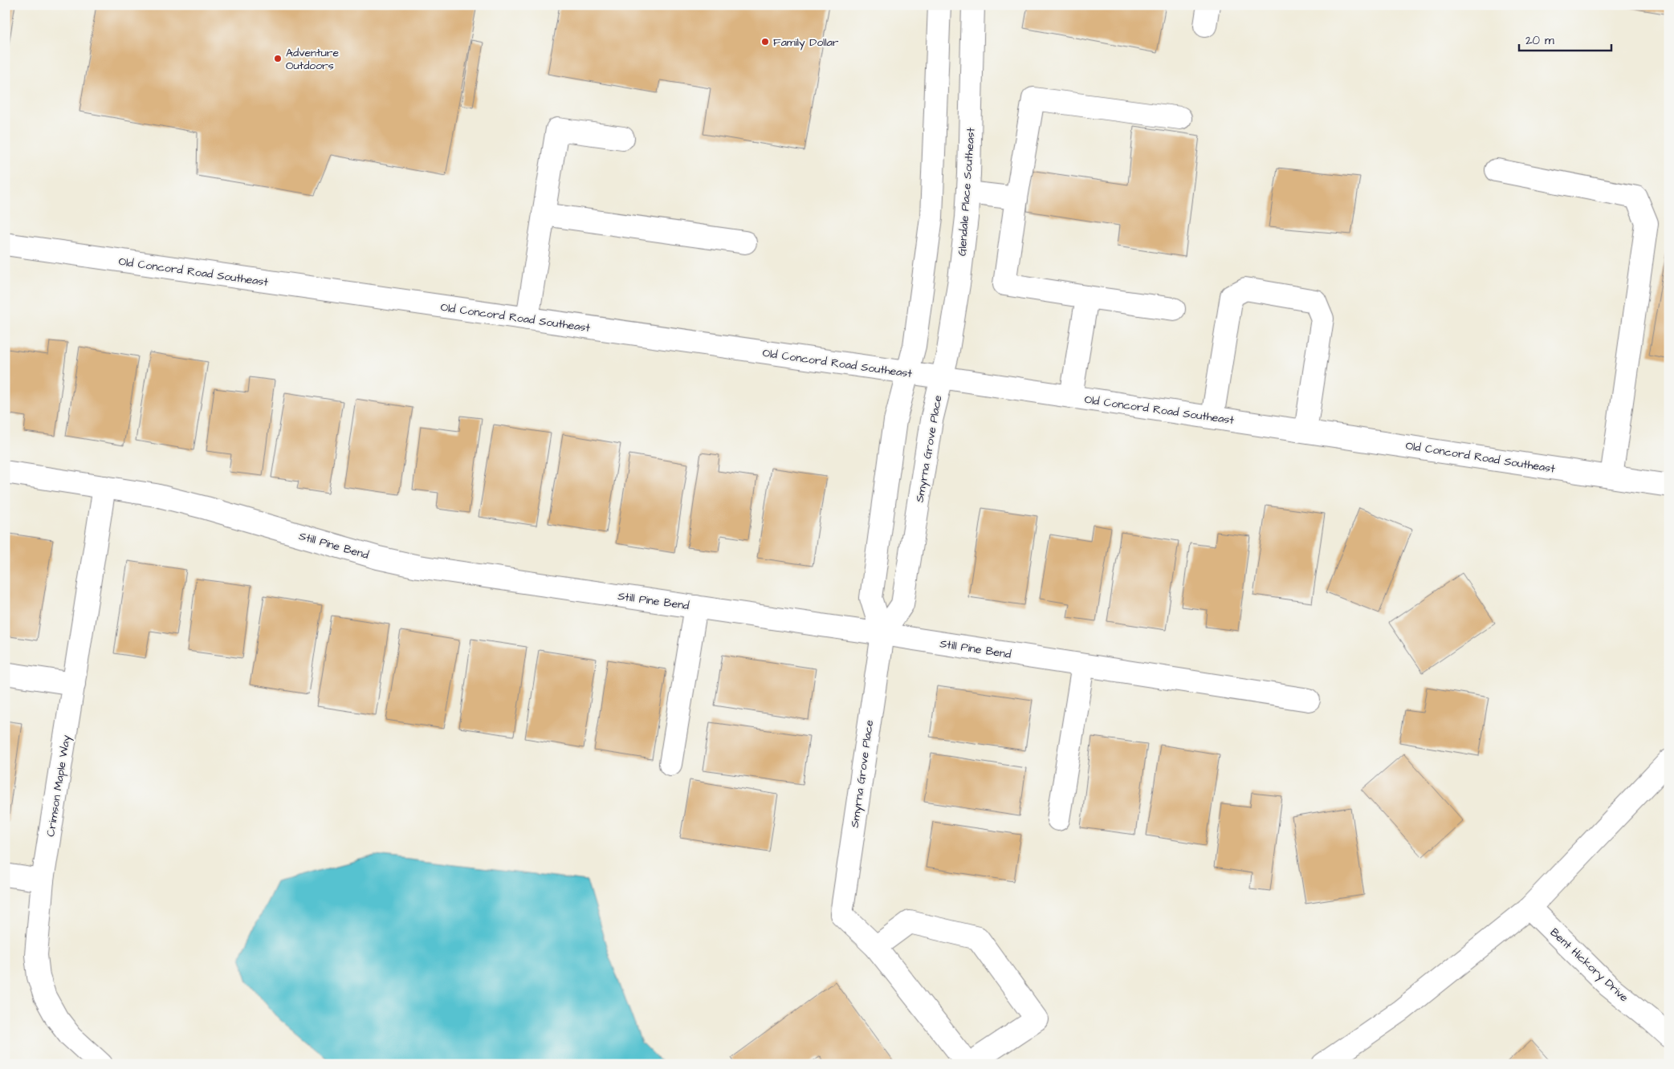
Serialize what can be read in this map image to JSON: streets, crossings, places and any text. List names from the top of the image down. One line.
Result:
{"streets":{"street":["Glendale Place Southeast","Old Concord Road Southeast","Smyrna Grove Place","Still Pine Bend","Crimson Maple Way","Bent Hickory Drive"]},"crossings":[["Glendale Place Southeast","Old Concord Road Southeast"],["Glendale Place Southeast","Smyrna Grove Place"],["Old Concord Road Southeast","Smyrna Grove Place"],["Smyrna Grove Place","Still Pine Bend"],["Still Pine Bend","Crimson Maple Way"]],"places":["Family Dollar","Adventure Outdoors"],"scale_bar":"20 m"}
